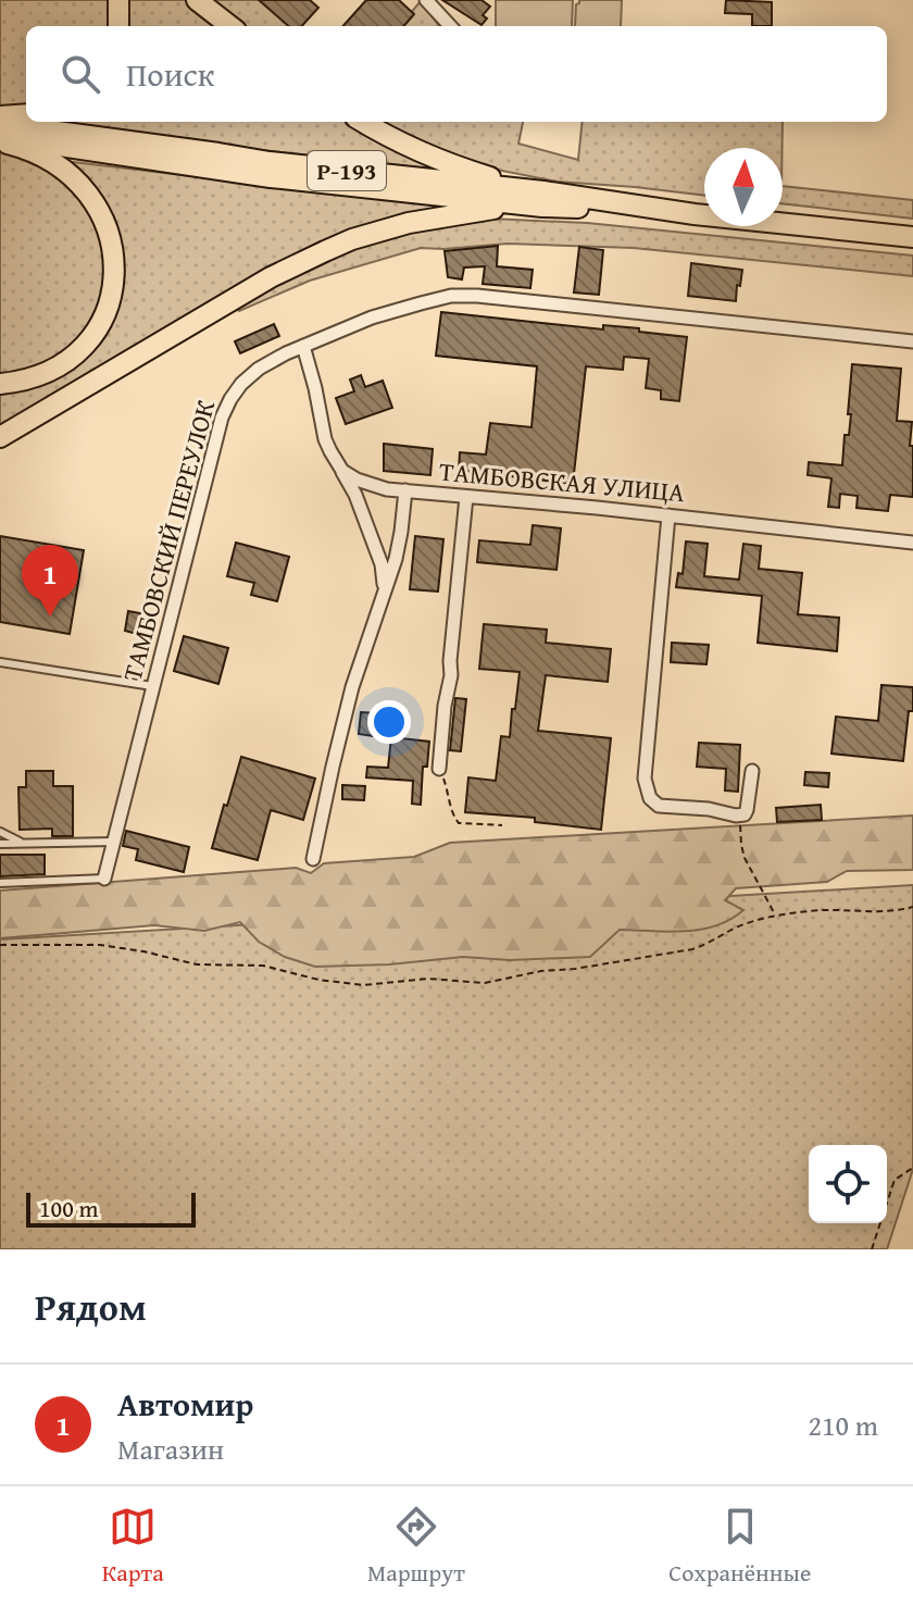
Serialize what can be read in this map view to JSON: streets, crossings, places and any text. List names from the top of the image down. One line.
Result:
{"streets":{"main road":["Р-193"],"street":["ТАМБОВСКАЯ УЛИЦА","ТАМБОВСКИЙ ПЕРЕУЛОК"]},"scale_bar":"100 m","north":"top","page":{"search":"Поиск","pins":"1","scale":"100 m","heading":"Рядом","list":[{"mark":"1","name":"Автомир","note":"Магазин","value":"210 m"}],"nav":["Карта","Маршрут","Сохранённые"]}}
